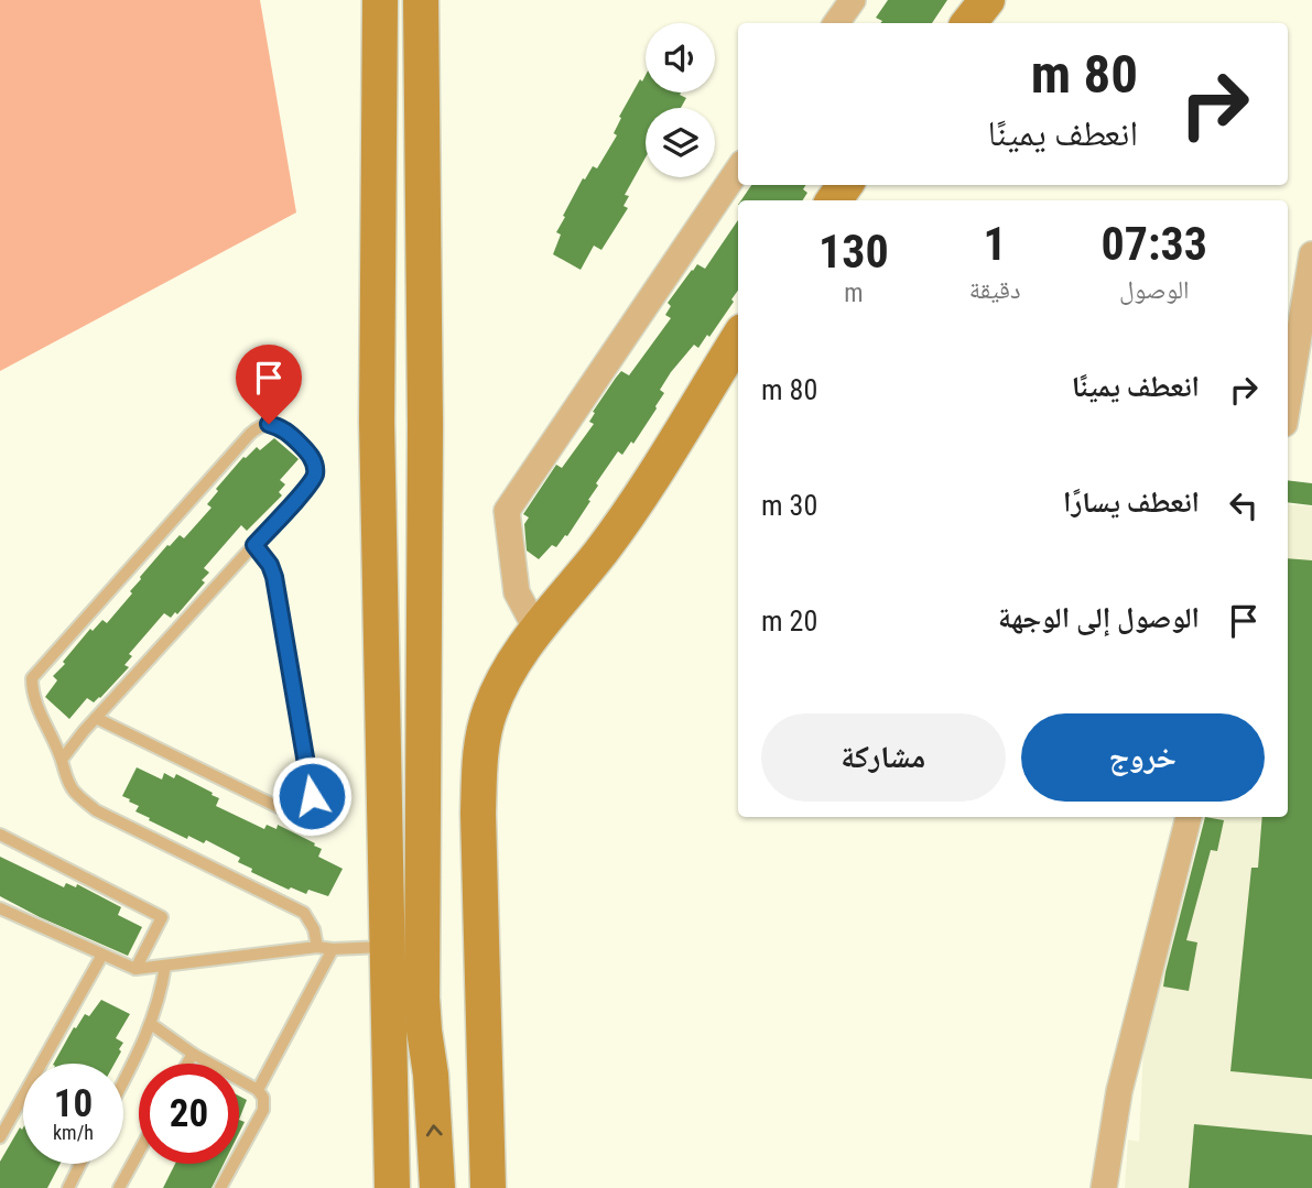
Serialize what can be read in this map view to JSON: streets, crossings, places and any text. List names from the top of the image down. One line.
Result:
{"page":{"turn":["80 m","انعطف يمينًا"],"eta":["07:33","الوصول","1","دقيقة","130","m"],"list":[{"name":"انعطف يمينًا","value":"80 m"},{"name":"انعطف يسارًا","value":"30 m"},{"name":"الوصول إلى الوجهة","value":"20 m"}],"buttons":["خروج","مشاركة"],"speed":"10 km/h","limit":"20"}}
